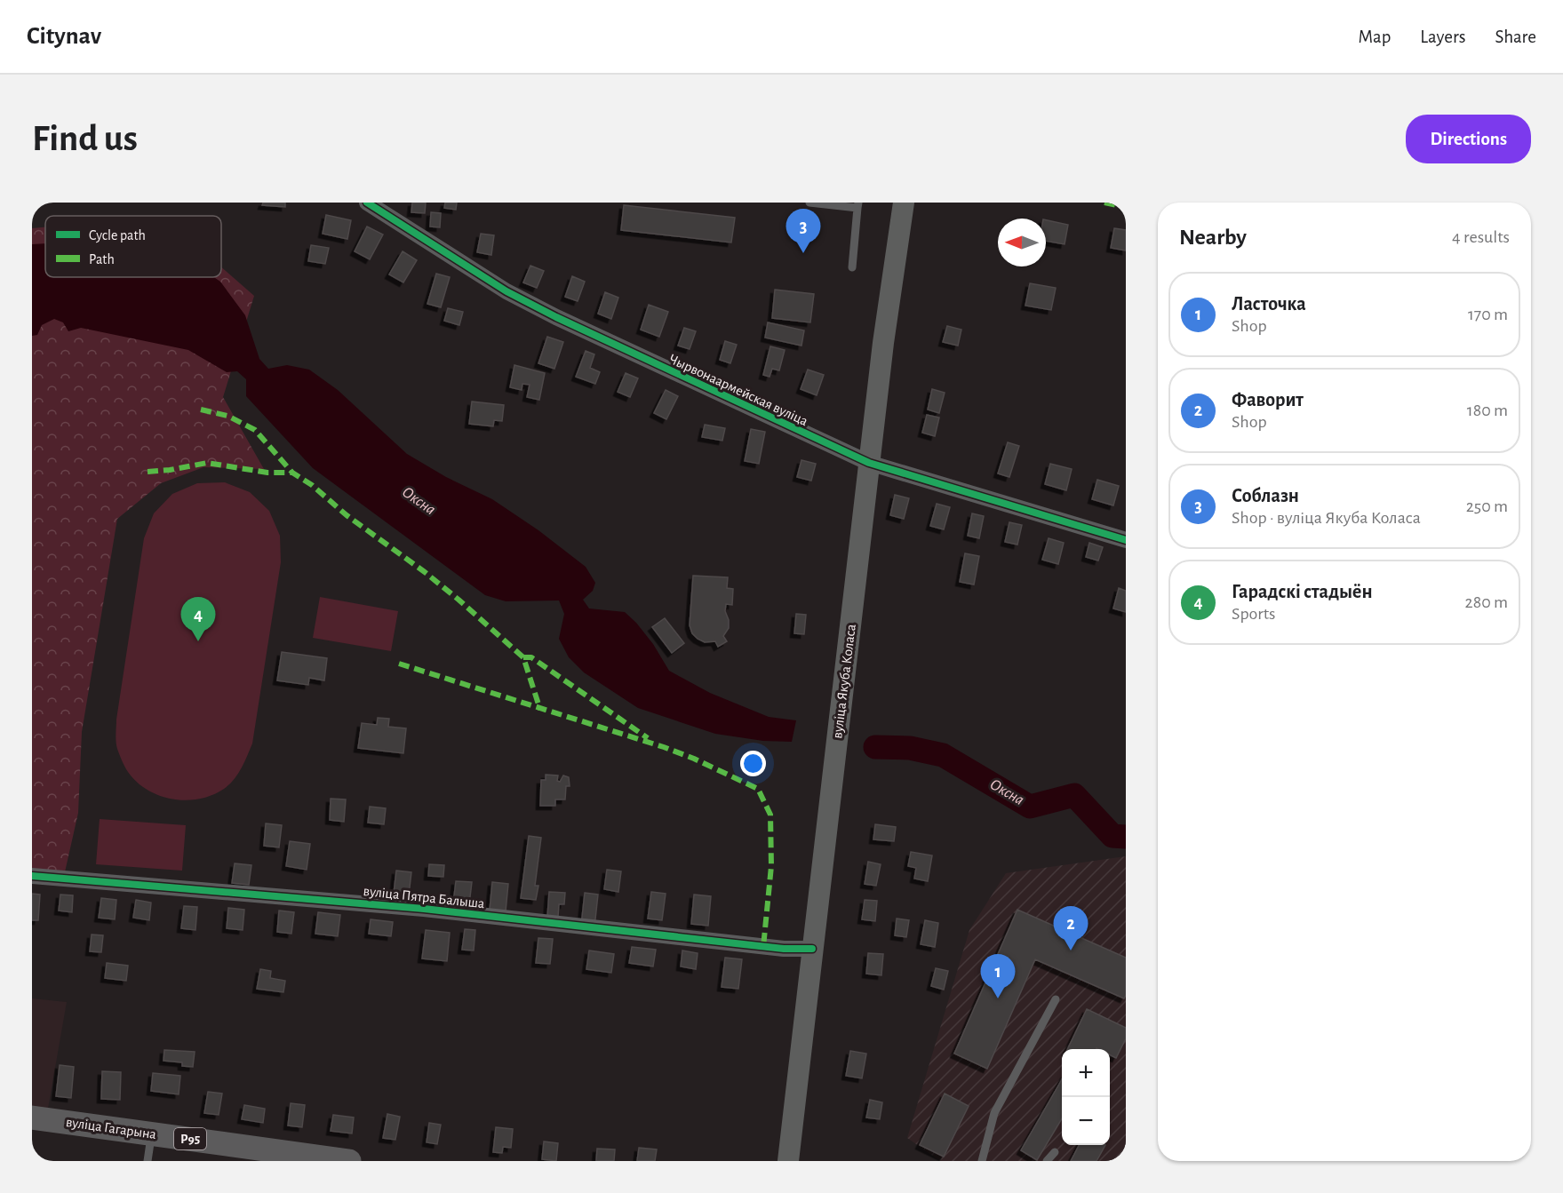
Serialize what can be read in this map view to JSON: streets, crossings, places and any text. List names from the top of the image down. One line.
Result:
{"streets":{"main road":["вуліца Якуба Коласа","вуліца Гагарына","Р95"],"street":["Чырвонаармейская вуліца","вуліца Пятра Балыша"]},"crossings":[["Чырвонаармейская вуліца","вуліца Якуба Коласа"],["вуліца Якуба Коласа","вуліца Пятра Балыша"]],"water":["Оксна"],"legend":["Cycle path","Path"],"north":"left","page":{"header":"Citynav","nav":["Map","Layers","Share"],"buttons":"Directions","title":"Find us","heading":["Nearby","4 results"],"pins":["3","4","2","1"],"list":[{"mark":"1","name":"Ласточка","note":"Shop","value":"170 m"},{"mark":"2","name":"Фаворит","note":"Shop","value":"180 m"},{"mark":"3","name":"Соблазн","note":"Shop · вуліца Якуба Коласа","value":"250 m"},{"mark":"4","name":"Гарадскі стадыён","note":"Sports","value":"280 m"}],"map_buttons":["+","−"]}}
